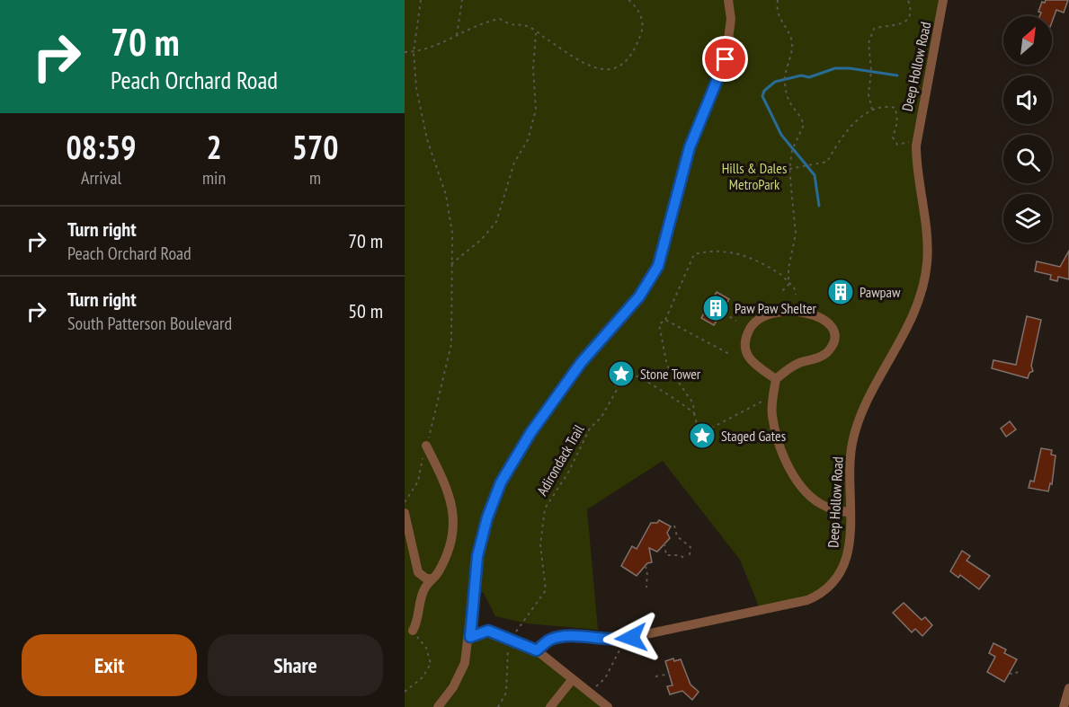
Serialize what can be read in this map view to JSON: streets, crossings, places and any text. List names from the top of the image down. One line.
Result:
{"streets":{"street":["Deep Hollow Road"],"path":["Adirondack Trail"]},"parks":["Hills & Dales MetroPark"],"places":{"building":["Pawpaw","Paw Paw Shelter"],"place":["Stone Tower","Staged Gates"]},"north":"top right","page":{"turn":["70 m","Peach Orchard Road"],"eta":["08:59","Arrival","2","min","570","m"],"list":[{"name":"Turn right","note":"Peach Orchard Road","value":"70 m"},{"name":"Turn right","note":"South Patterson Boulevard","value":"50 m"}],"buttons":["Exit","Share"]}}
